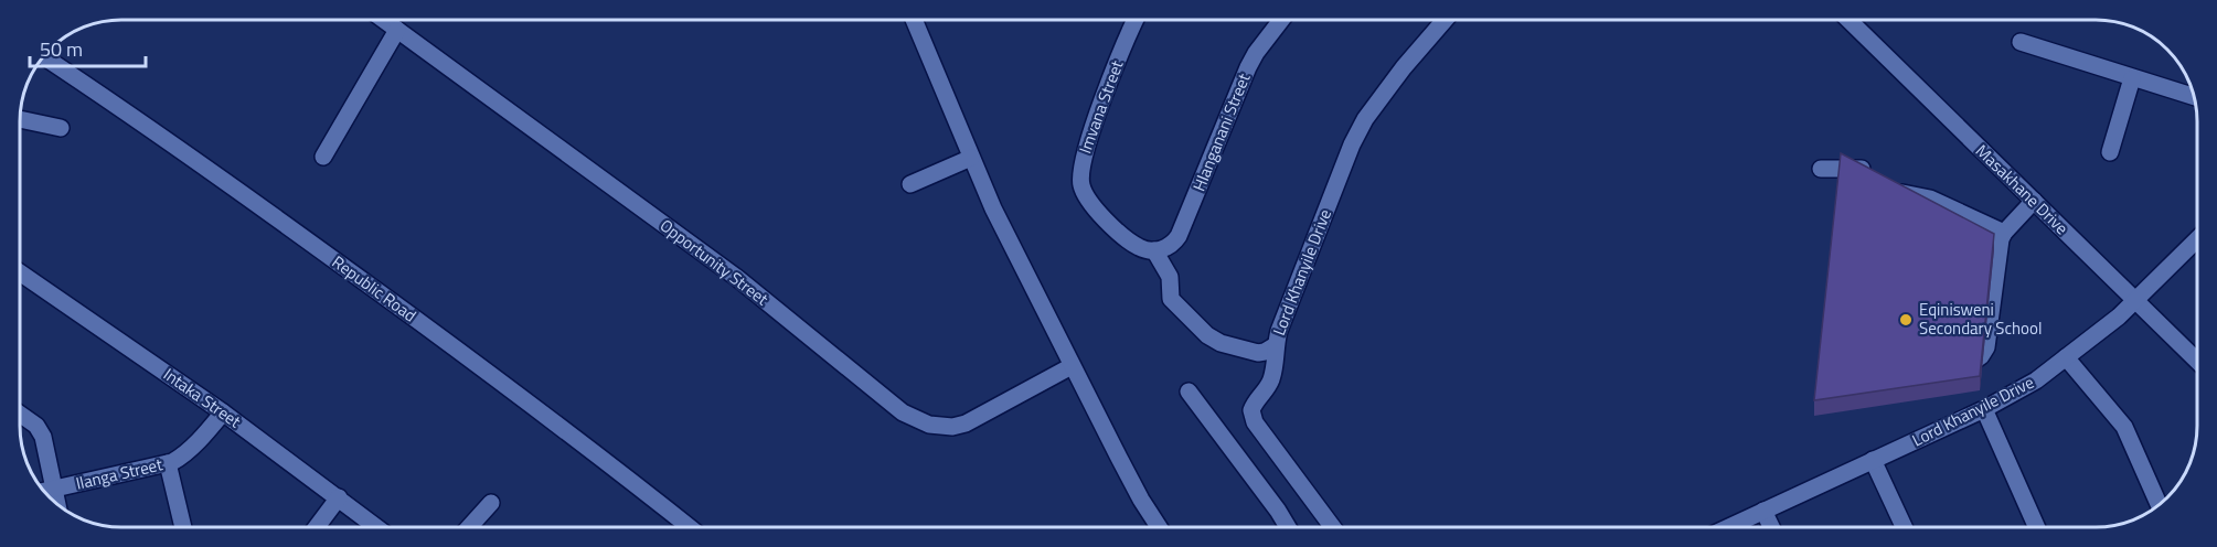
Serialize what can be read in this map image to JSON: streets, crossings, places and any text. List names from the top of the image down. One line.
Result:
{"streets":{"street":["Imvana Street","Hlanganani Street","Masakhane Drive","Opportunity Street","Lord Khanyile Drive","Republic Road","Intaka Street","Ilanga Street"]},"crossings":[["Imvana Street","Hlanganani Street"],["Masakhane Drive","Lord Khanyile Drive"],["Intaka Street","Ilanga Street"]],"places":["Eqinisweni Secondary School"],"scale_bar":"50 m"}
